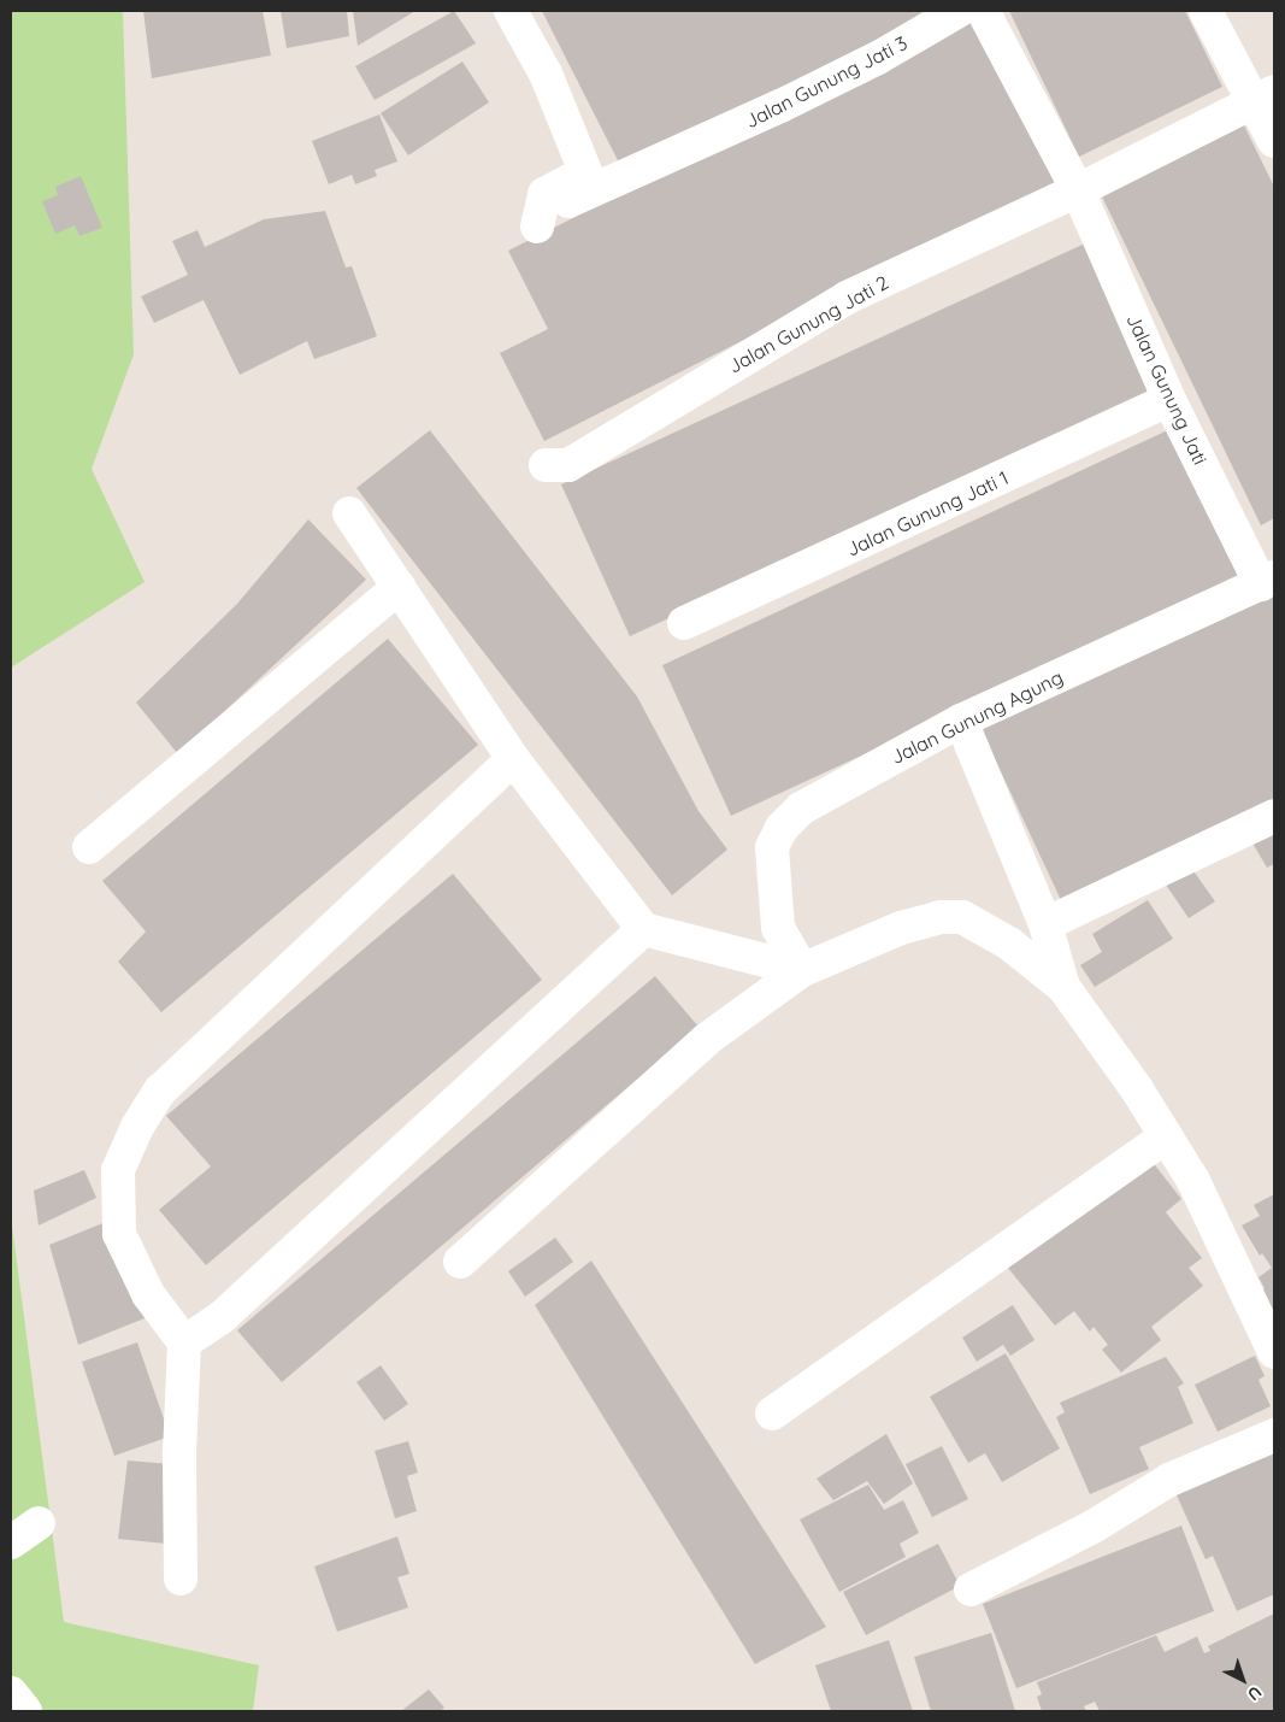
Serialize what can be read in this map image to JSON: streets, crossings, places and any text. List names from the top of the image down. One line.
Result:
{"streets":{"street":["Jalan Gunung Jati 3","Jalan Gunung Jati 2","Jalan Gunung Jati","Jalan Gunung Jati 1","Jalan Gunung Agung"]},"crossings":[["Jalan Gunung Jati 2","Jalan Gunung Jati"],["Jalan Gunung Jati","Jalan Gunung Jati 1"],["Jalan Gunung Jati","Jalan Gunung Agung"]],"north":"bottom right"}
